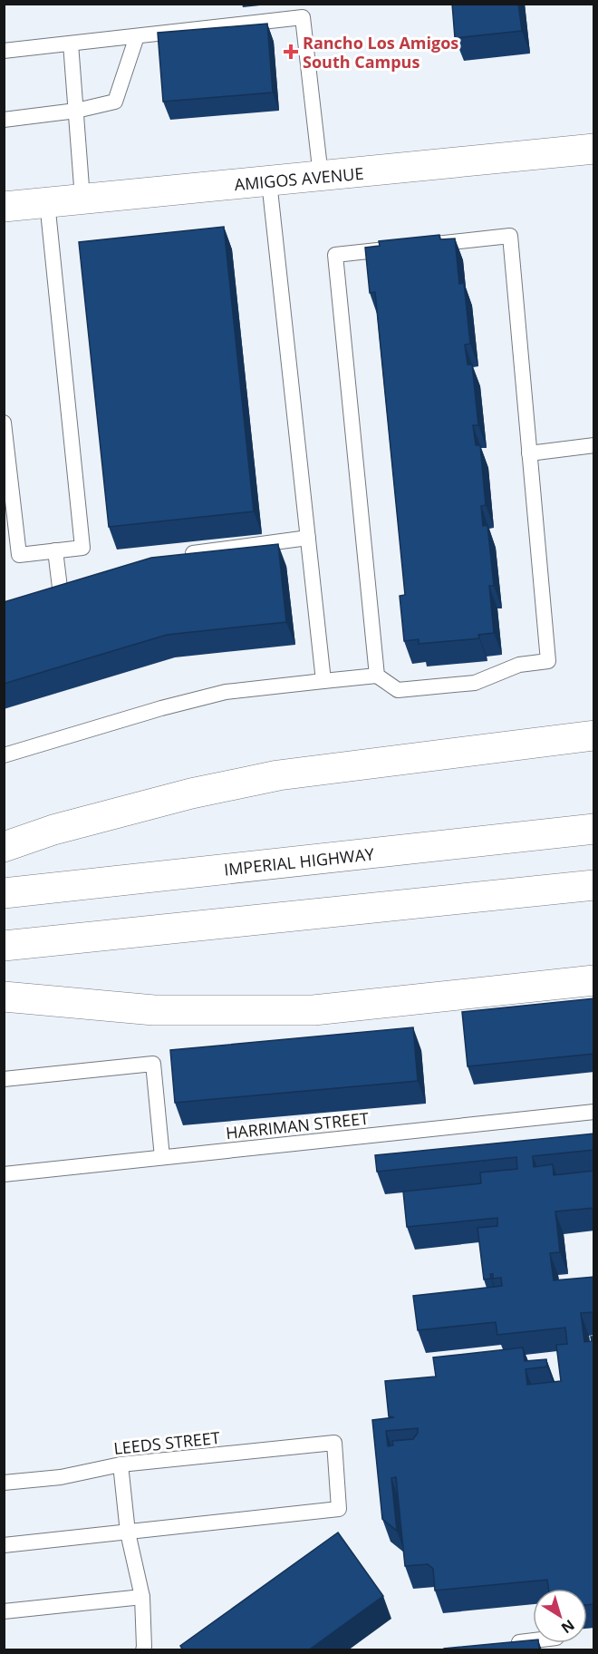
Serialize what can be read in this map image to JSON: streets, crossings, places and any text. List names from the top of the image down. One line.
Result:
{"streets":{"main road":["AMIGOS AVENUE","IMPERIAL HIGHWAY"],"lane":["HARRIMAN STREET","LEEDS STREET"]},"places":{"health":["Rancho Los Amigos South Campus"]},"north":"bottom right"}
